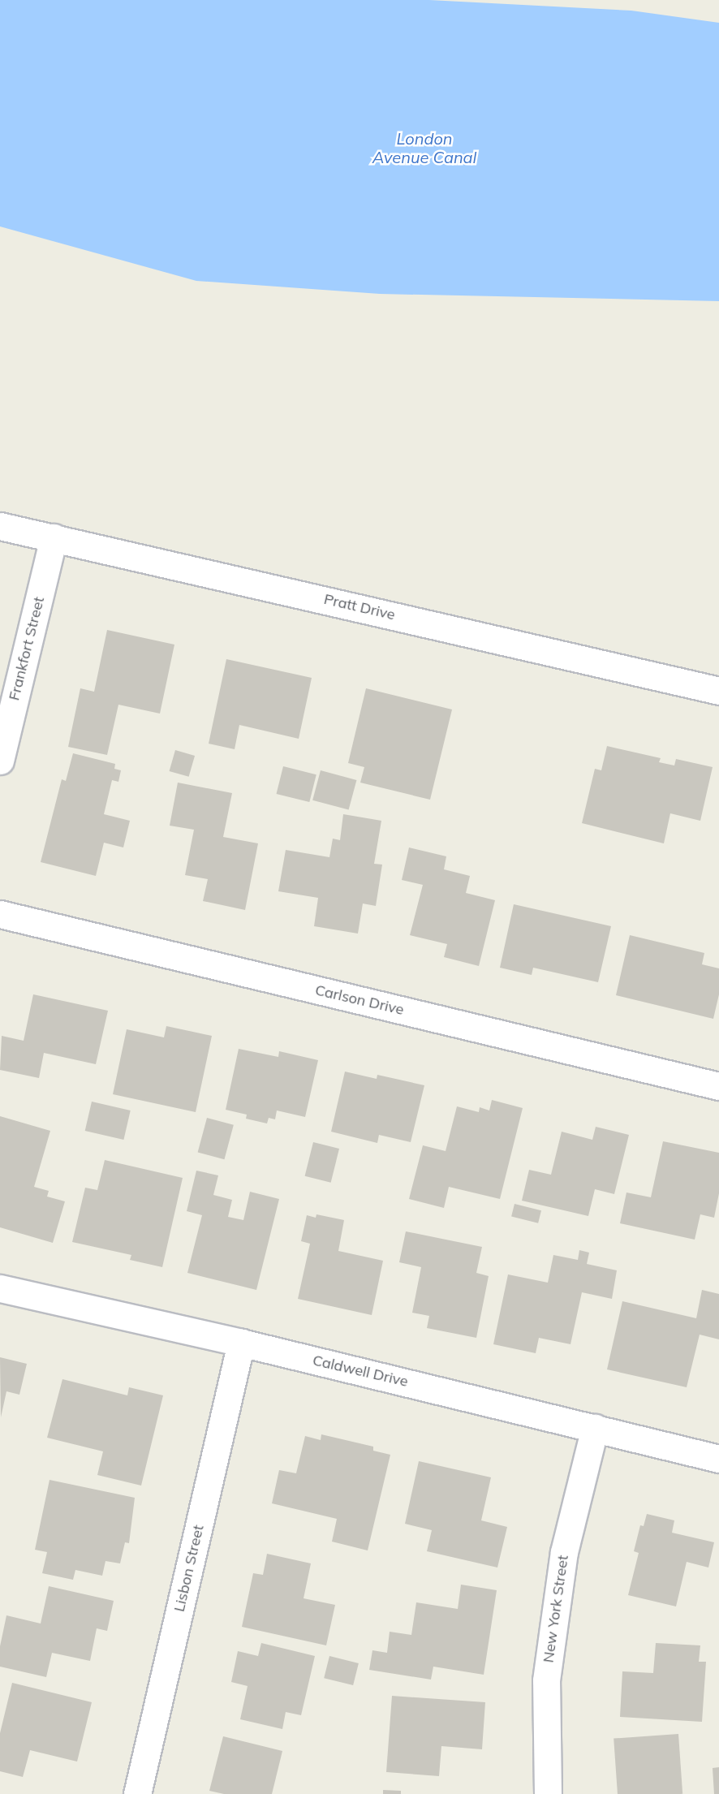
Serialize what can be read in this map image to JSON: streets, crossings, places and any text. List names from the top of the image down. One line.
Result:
{"streets":{"street":["Pratt Drive","Frankfort Street","Carlson Drive","Caldwell Drive","Lisbon Street","New York Street"]},"crossings":[["Pratt Drive","Frankfort Street"],["Caldwell Drive","Lisbon Street"],["Caldwell Drive","New York Street"]],"water":["London Avenue Canal"]}
